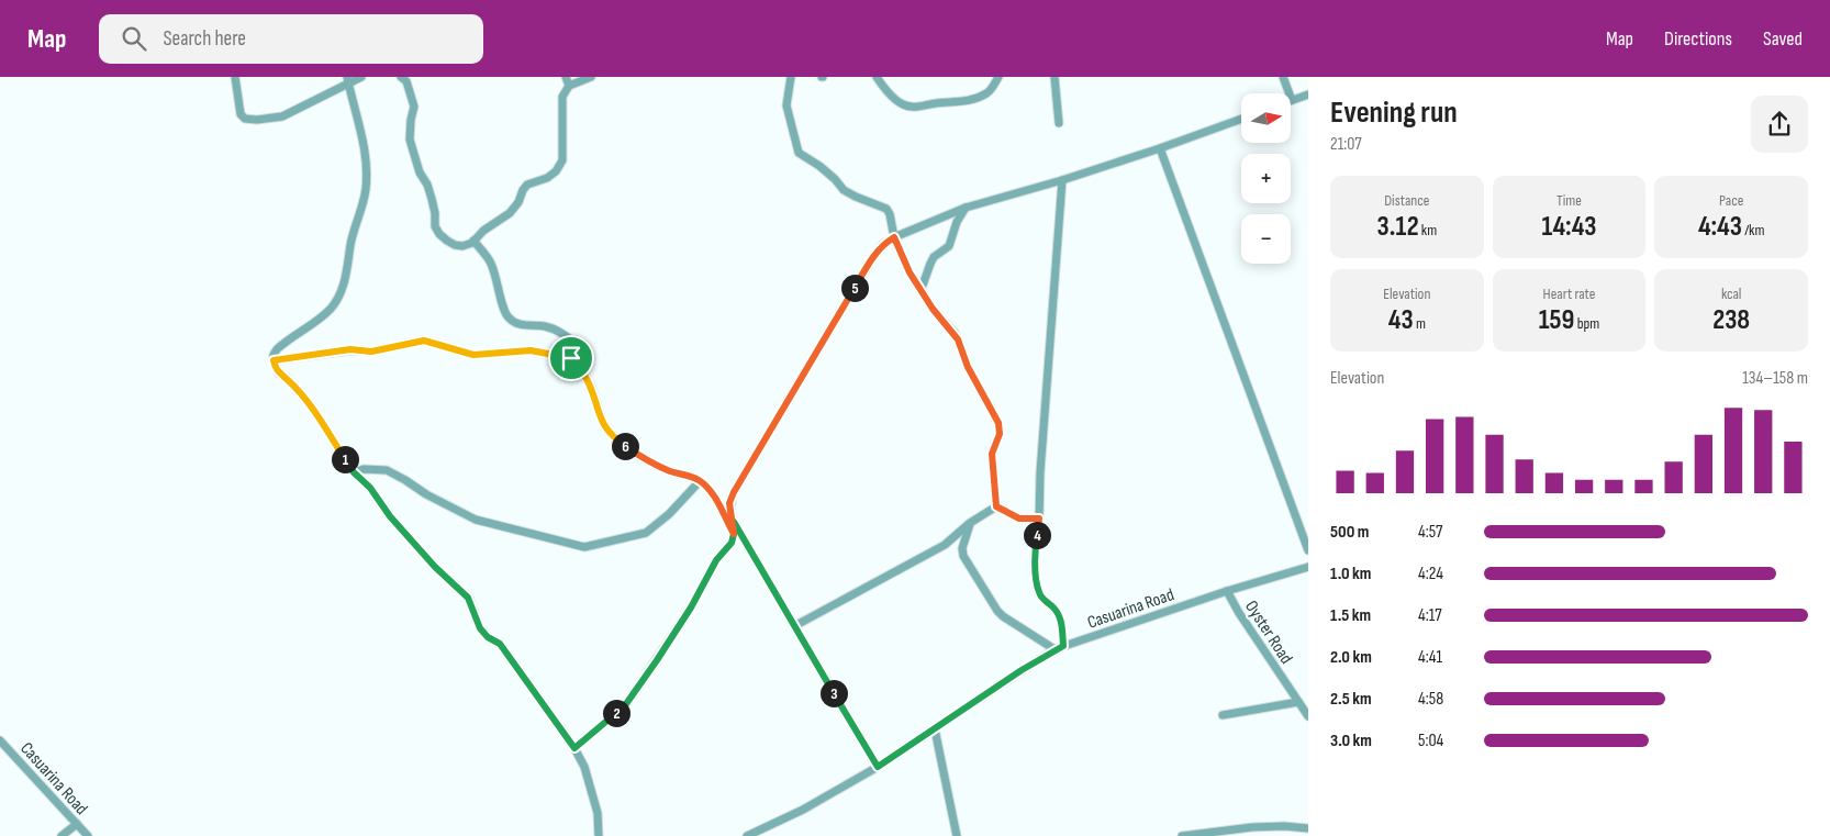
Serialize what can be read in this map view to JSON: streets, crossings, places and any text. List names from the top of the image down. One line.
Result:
{"streets":{"street":["Casuarina Road","Oyster Road"]},"crossings":[["Casuarina Road","Oyster Road"]],"north":"right","page":{"header":"Map","search":"Search here","nav":["Map","Directions","Saved"],"heading":["Evening run","21:07"],"map_buttons":["+","−"],"stats":[["Distance","3.12 km"],["Time","14:43"],["Pace","4:43 /km"],["Elevation","43 m"],["Heart rate","159 bpm"],["kcal","238"]],"pins":["5","6","1","4","3","2"],"chart":["Elevation","134–158 m"],"list":[{"name":"500 m","note":"4:57"},{"name":"1.0 km","note":"4:24"},{"name":"1.5 km","note":"4:17"},{"name":"2.0 km","note":"4:41"},{"name":"2.5 km","note":"4:58"},{"name":"3.0 km","note":"5:04"}]}}
